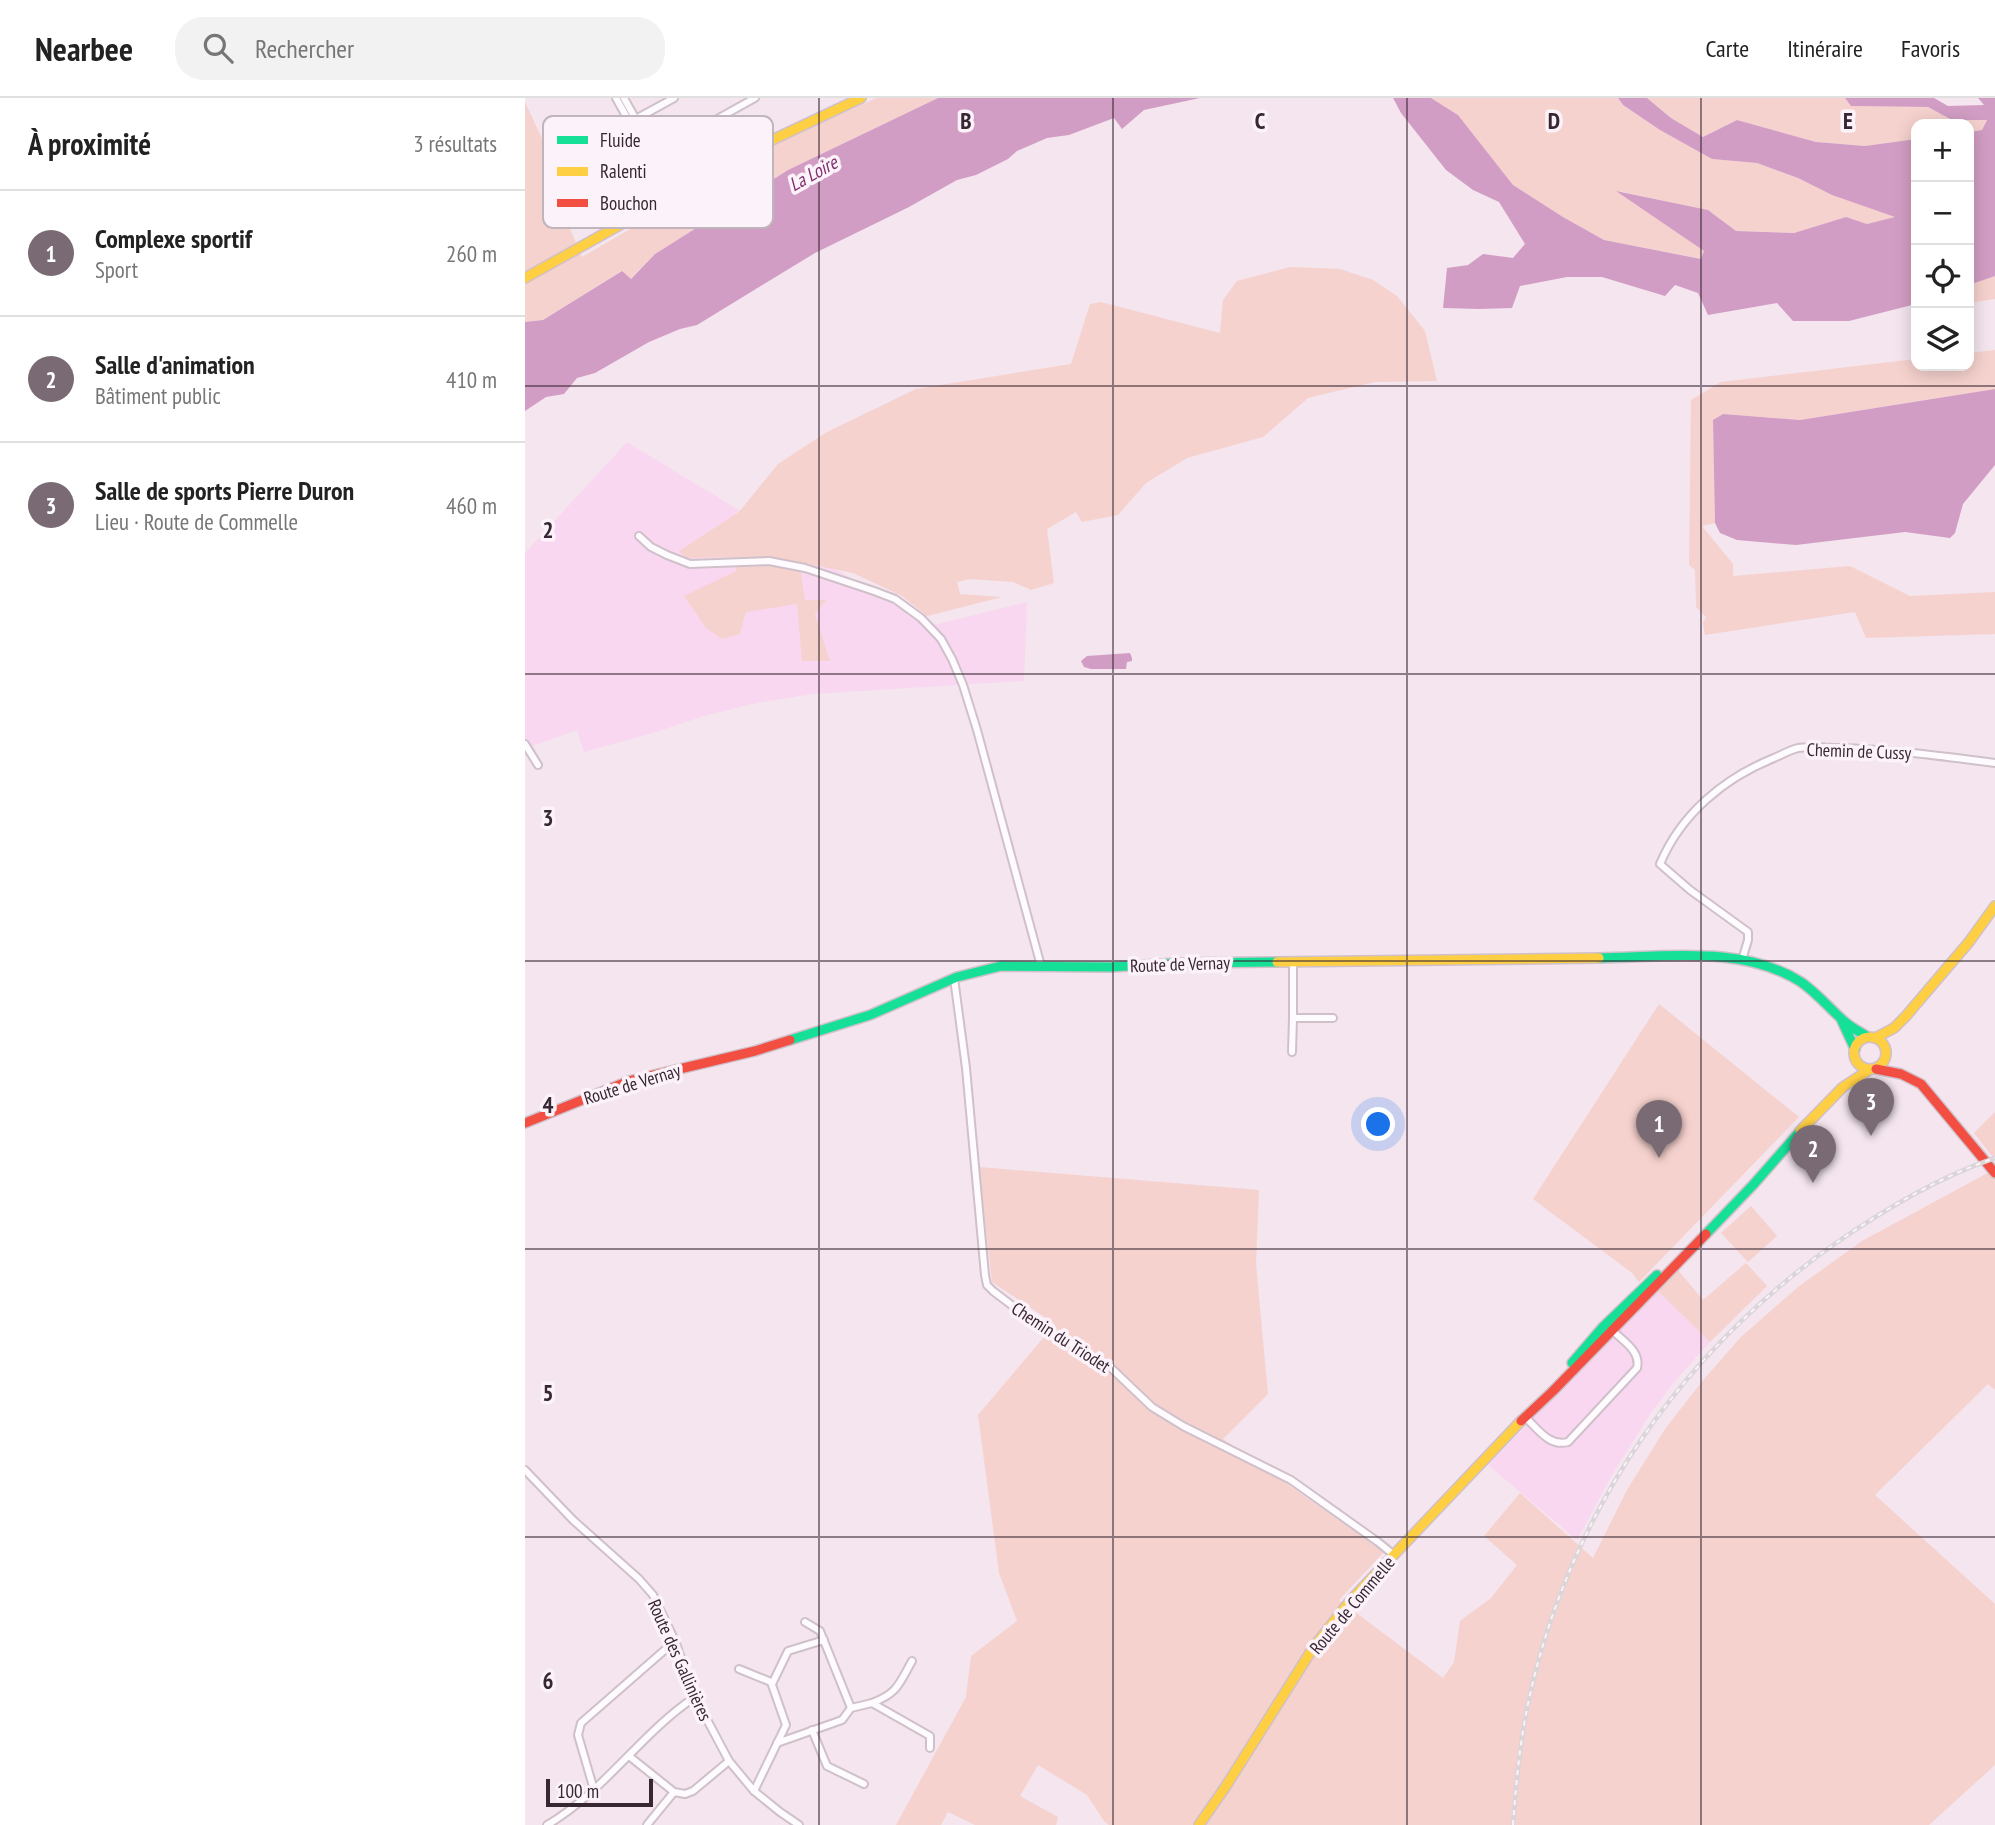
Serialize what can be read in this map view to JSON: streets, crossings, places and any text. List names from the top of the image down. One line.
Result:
{"streets":{"street":["Chemin de Cussy","Route de Vernay","Chemin du Triodet","Route de Commelle","Route des Gallinières"]},"crossings":[["Chemin de Cussy","Route de Vernay"],["Route de Vernay","Chemin du Triodet"],["Route de Vernay","Route de Commelle"],["Chemin du Triodet","Route de Commelle"]],"water":["La Loire"],"legend":["Fluide","Ralenti","Bouchon"],"scale_bar":"100 m","page":{"header":"Nearbee","search":"Rechercher","nav":["Carte","Itinéraire","Favoris"],"heading":["À proximité","3 résultats"],"map_buttons":["+","−"],"list":[{"mark":"1","name":"Complexe sportif","note":"Sport","value":"260 m"},{"mark":"2","name":"Salle d'animation","note":"Bâtiment public","value":"410 m"},{"mark":"3","name":"Salle de sports Pierre Duron","note":"Lieu · Route de Commelle","value":"460 m"}],"pins":["3","1","2"],"scale":"100 m"},"grid":{"columns":["B","C","D","E"],"rows":["2","3","4","5","6"]}}
